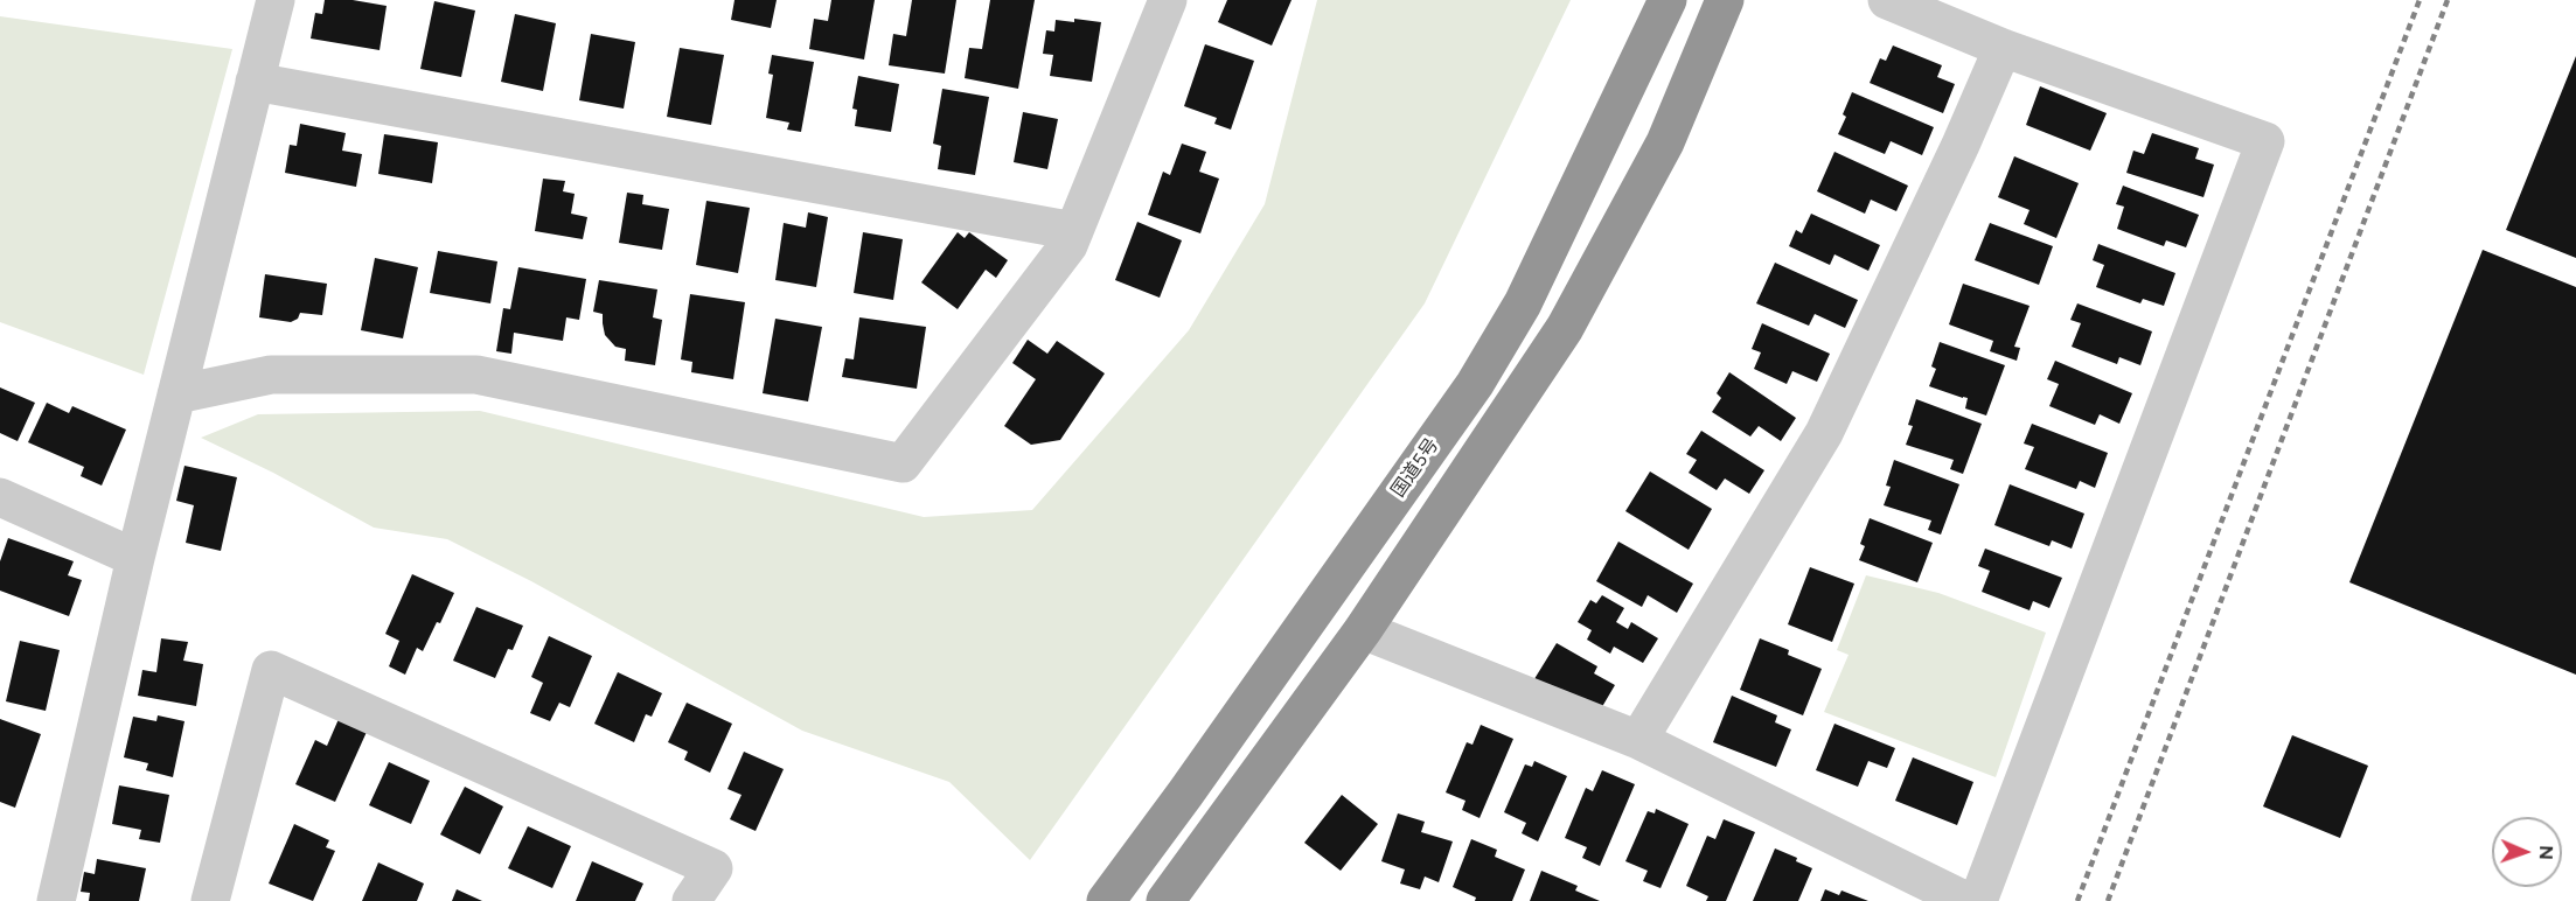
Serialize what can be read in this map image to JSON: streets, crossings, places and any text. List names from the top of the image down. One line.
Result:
{"streets":{"highway":["国道5号"]},"north":"right"}
